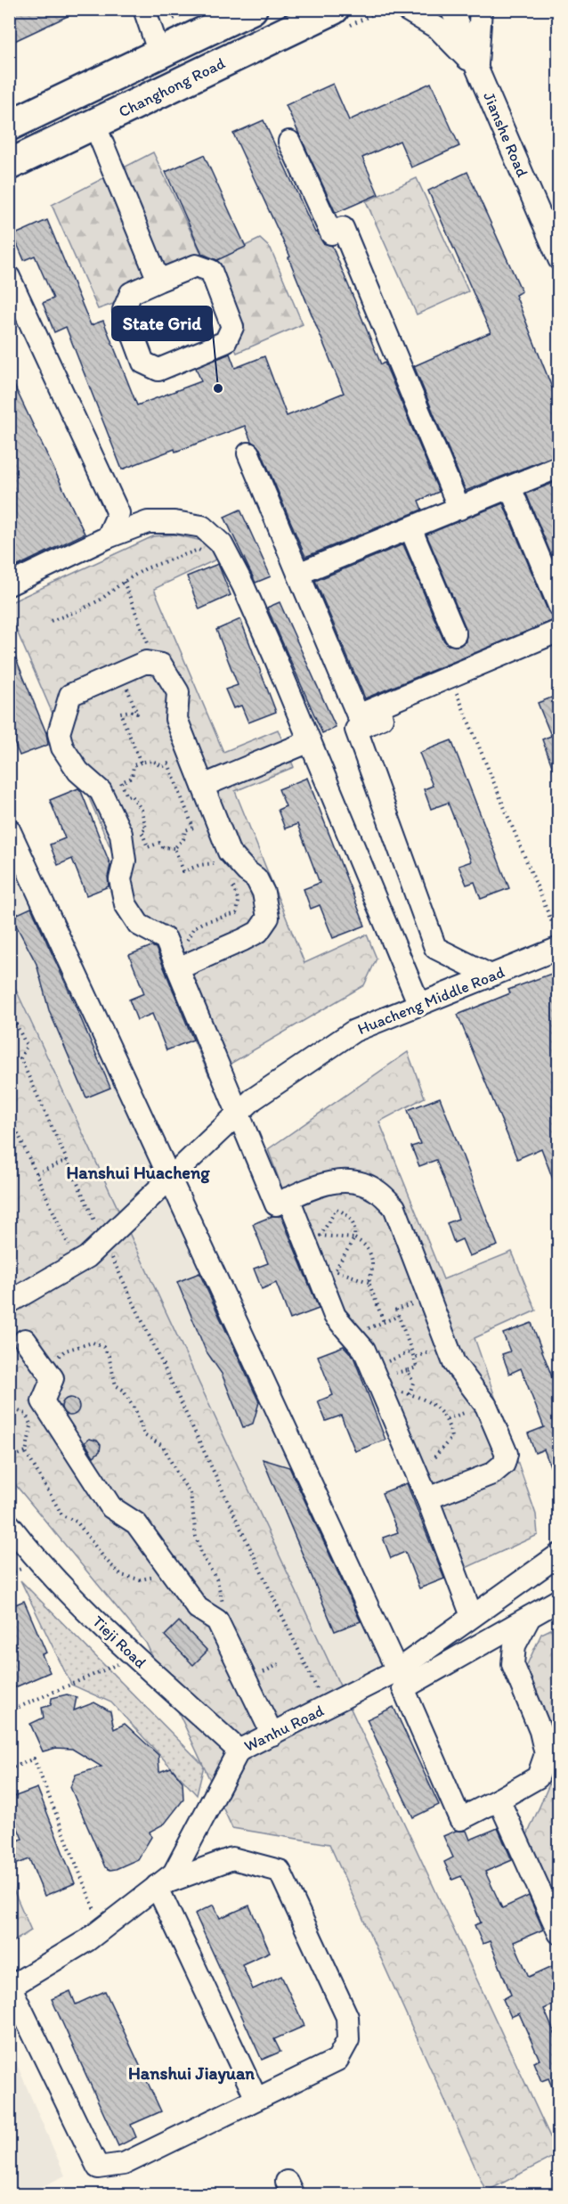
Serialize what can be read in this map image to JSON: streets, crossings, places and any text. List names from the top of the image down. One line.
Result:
{"streets":{"highway":["Changhong Road"],"street":["Jianshe Road","Huacheng Middle Road","Tieji Road","Wanhu Road"]},"crossings":[["Tieji Road","Wanhu Road"]],"districts":["Hanshui Huacheng","Hanshui Jiayuan"],"places":["State Grid"]}
